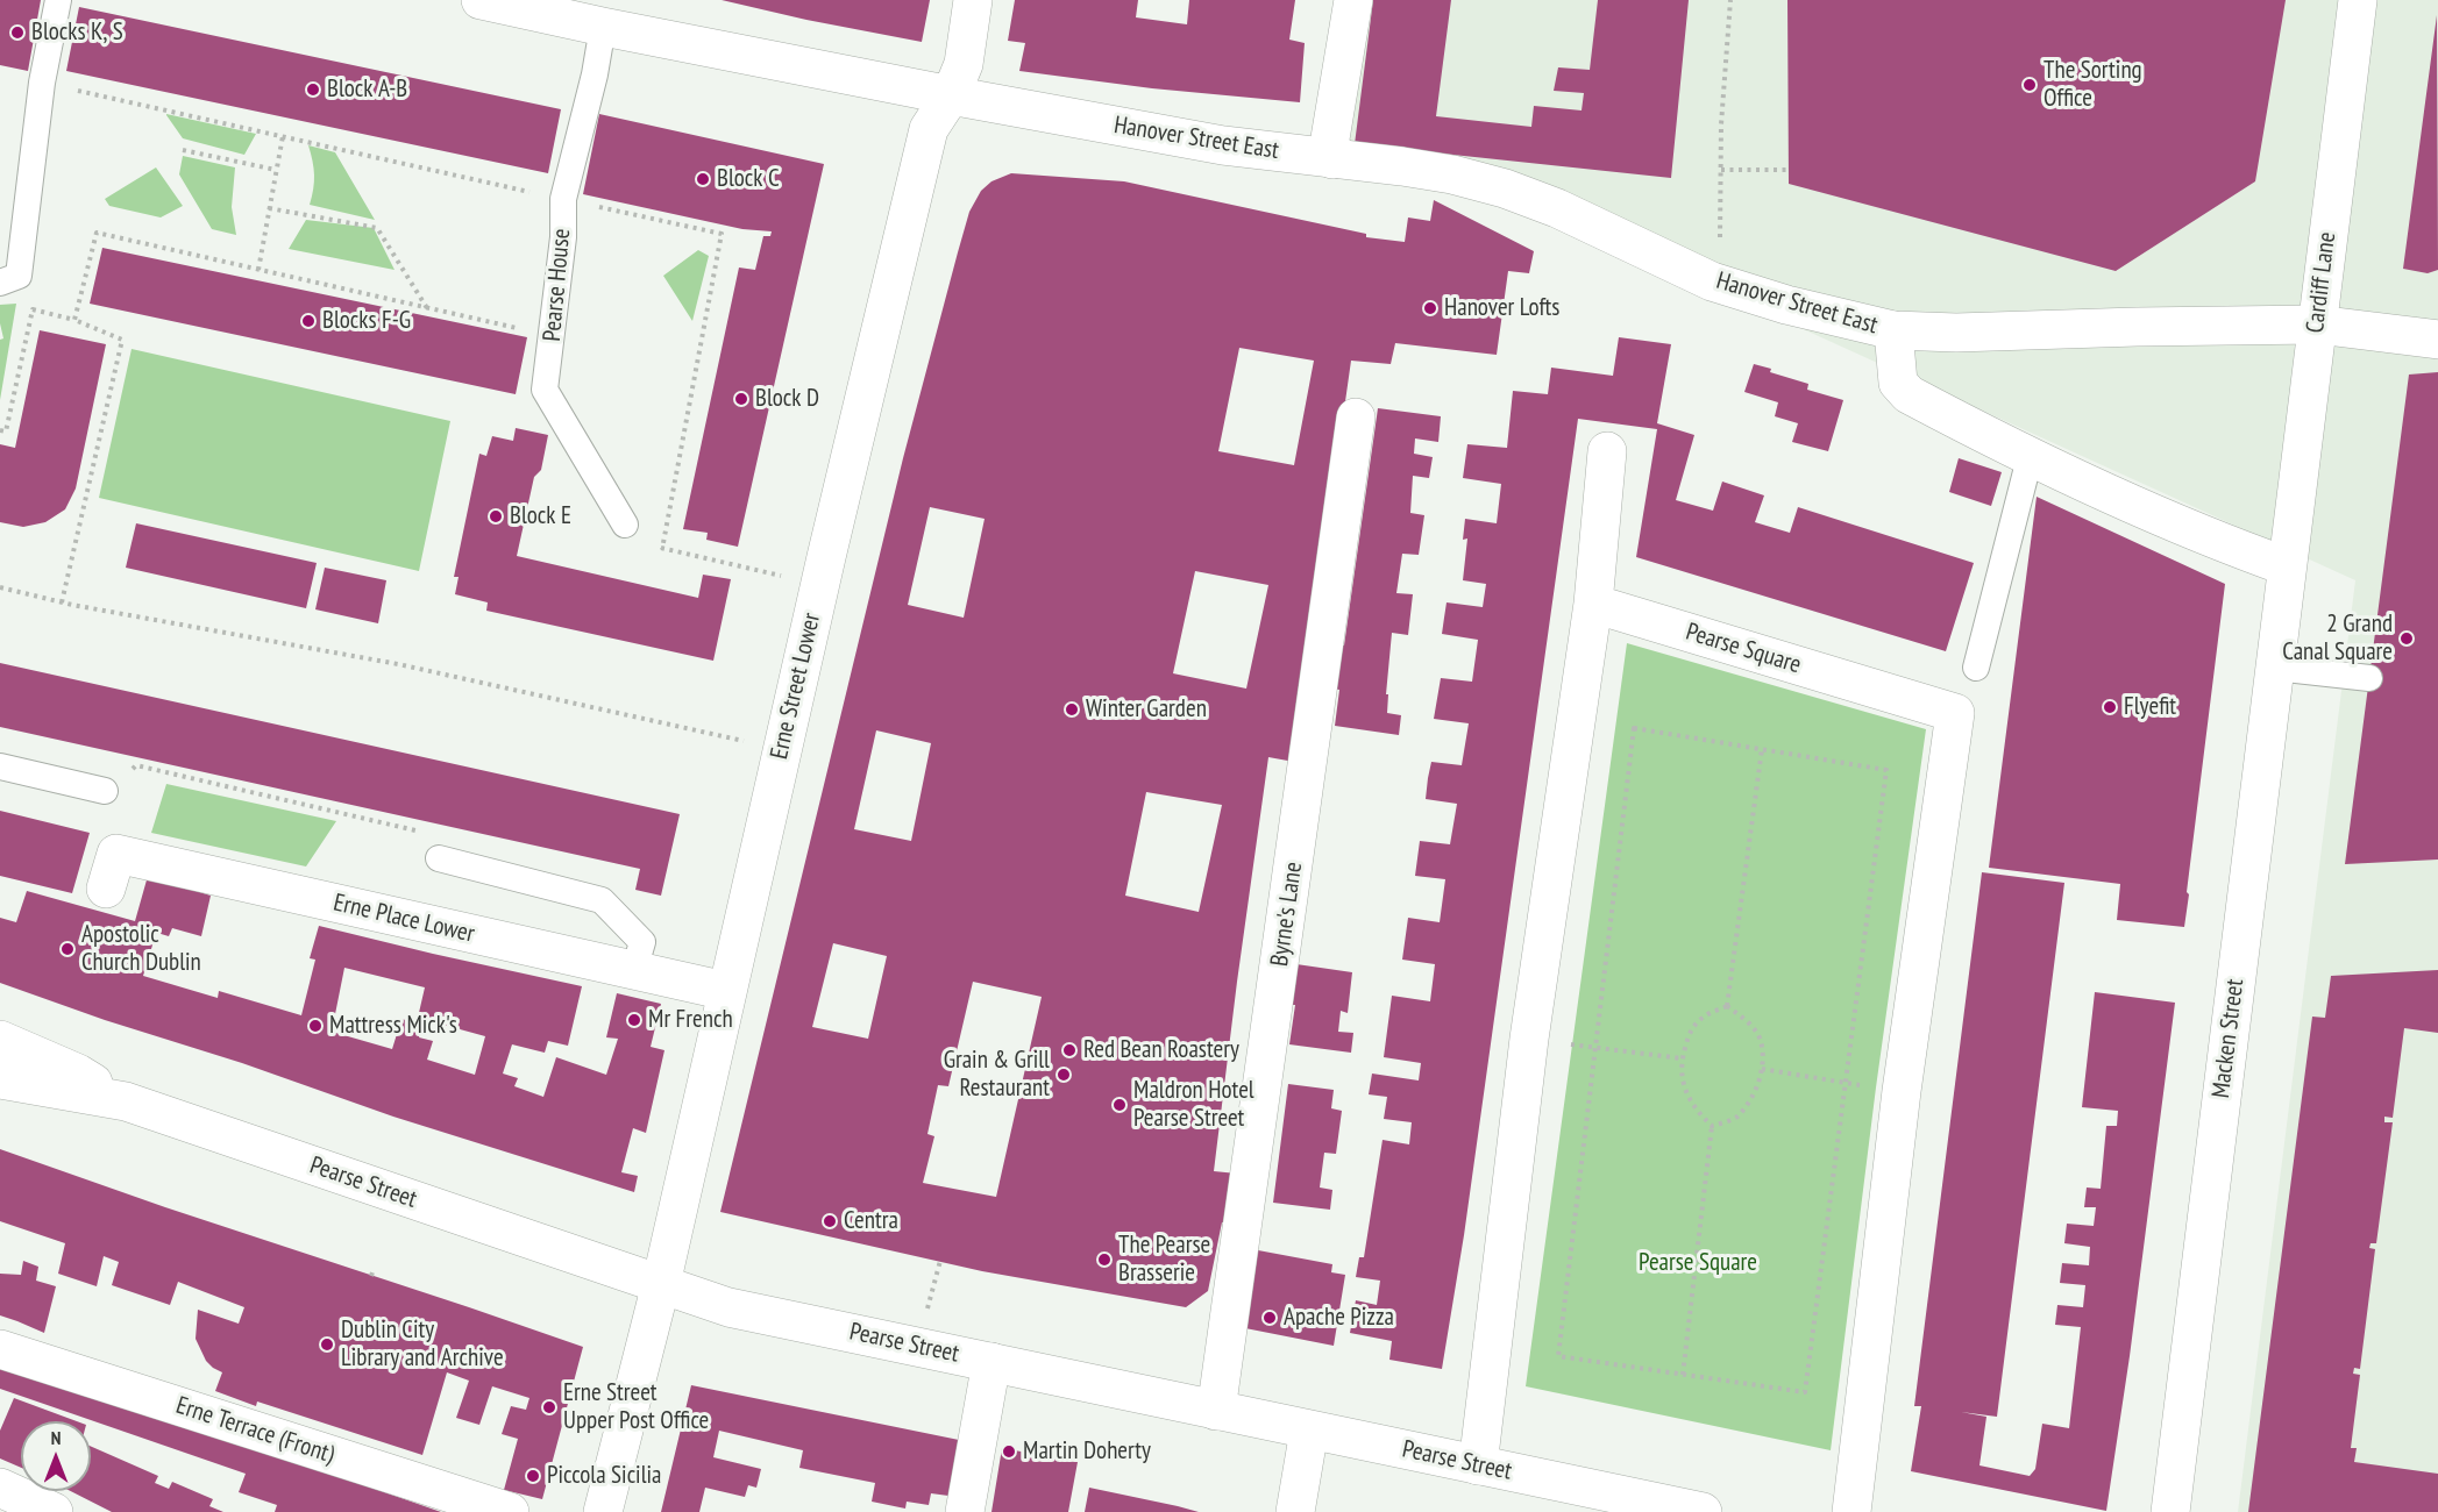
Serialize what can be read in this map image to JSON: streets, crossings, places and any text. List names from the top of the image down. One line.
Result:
{"streets":{"street":["Hanover Street East","Cardiff Lane","Pearse Square","Erne Street Lower","Byrne's Lane","Erne Place Lower","Macken Street","Pearse Street","Erne Terrace (Front)"],"lane":["Pearse House"]},"crossings":[["Hanover Street East","Cardiff Lane"],["Hanover Street East","Pearse House"],["Hanover Street East","Erne Street Lower"],["Hanover Street East","Macken Street"],["Cardiff Lane","Macken Street"],["Erne Street Lower","Erne Place Lower"],["Erne Street Lower","Pearse Street"],["Byrne's Lane","Pearse Street"]],"parks":["Pearse Square"],"places":["Blocks K, S","The Sorting Office","Block A-B","Block C","Hanover Lofts","Blocks F-G","Block D","Block E","2 Grand Canal Square","Flyefit","Winter Garden","Apostolic Church Dublin","Mr French","Mattress Mick's","Red Bean Roastery","Grain & Grill Restaurant","Maldron Hotel Pearse Street","Centra","The Pearse Brasserie","Apache Pizza","Dublin City Library and Archive","Erne Street Upper Post Office","Martin Doherty","Piccola Sicilia"],"north":"top"}
